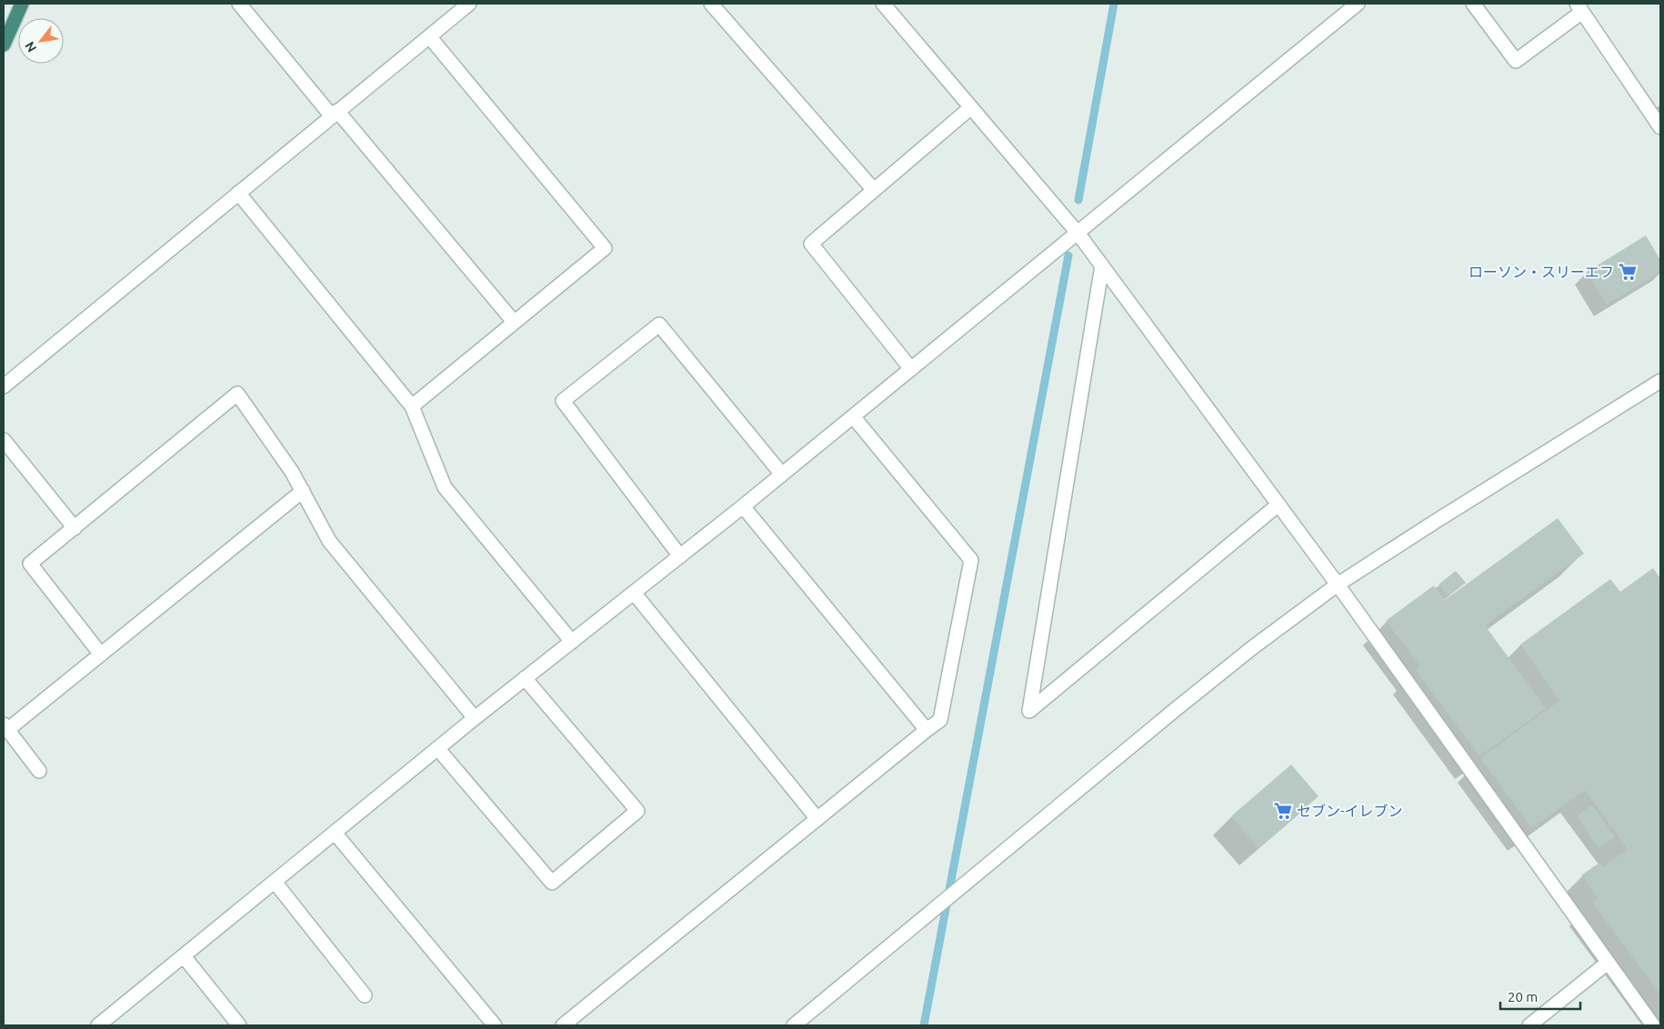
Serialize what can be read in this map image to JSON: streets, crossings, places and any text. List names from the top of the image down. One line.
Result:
{"places":{"supermarket":["ローソン・スリーエフ","セブン-イレブン"]},"scale_bar":"20 m","north":"bottom left"}
